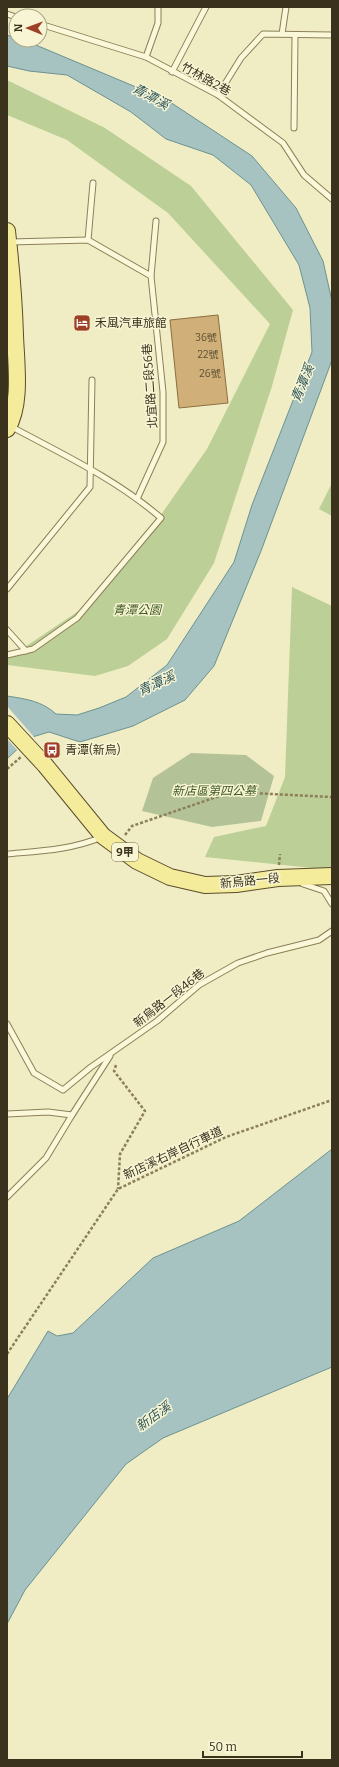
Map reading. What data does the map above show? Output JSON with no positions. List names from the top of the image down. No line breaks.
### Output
{"streets":{"main road":["9甲","新烏路一段"],"lane":["竹林路2巷","北宜路二段56巷","新烏路一段46巷"],"path":["新店溪右岸自行車道"]},"water":["青潭溪","新店溪"],"parks":["青潭公園","新店區第四公墓"],"places":{"hotel":["禾風汽車旅館"],"bus stop":["青潭(新烏)"]},"house_numbers":["36號","22號","26號"],"scale_bar":"50 m","north":"left"}
